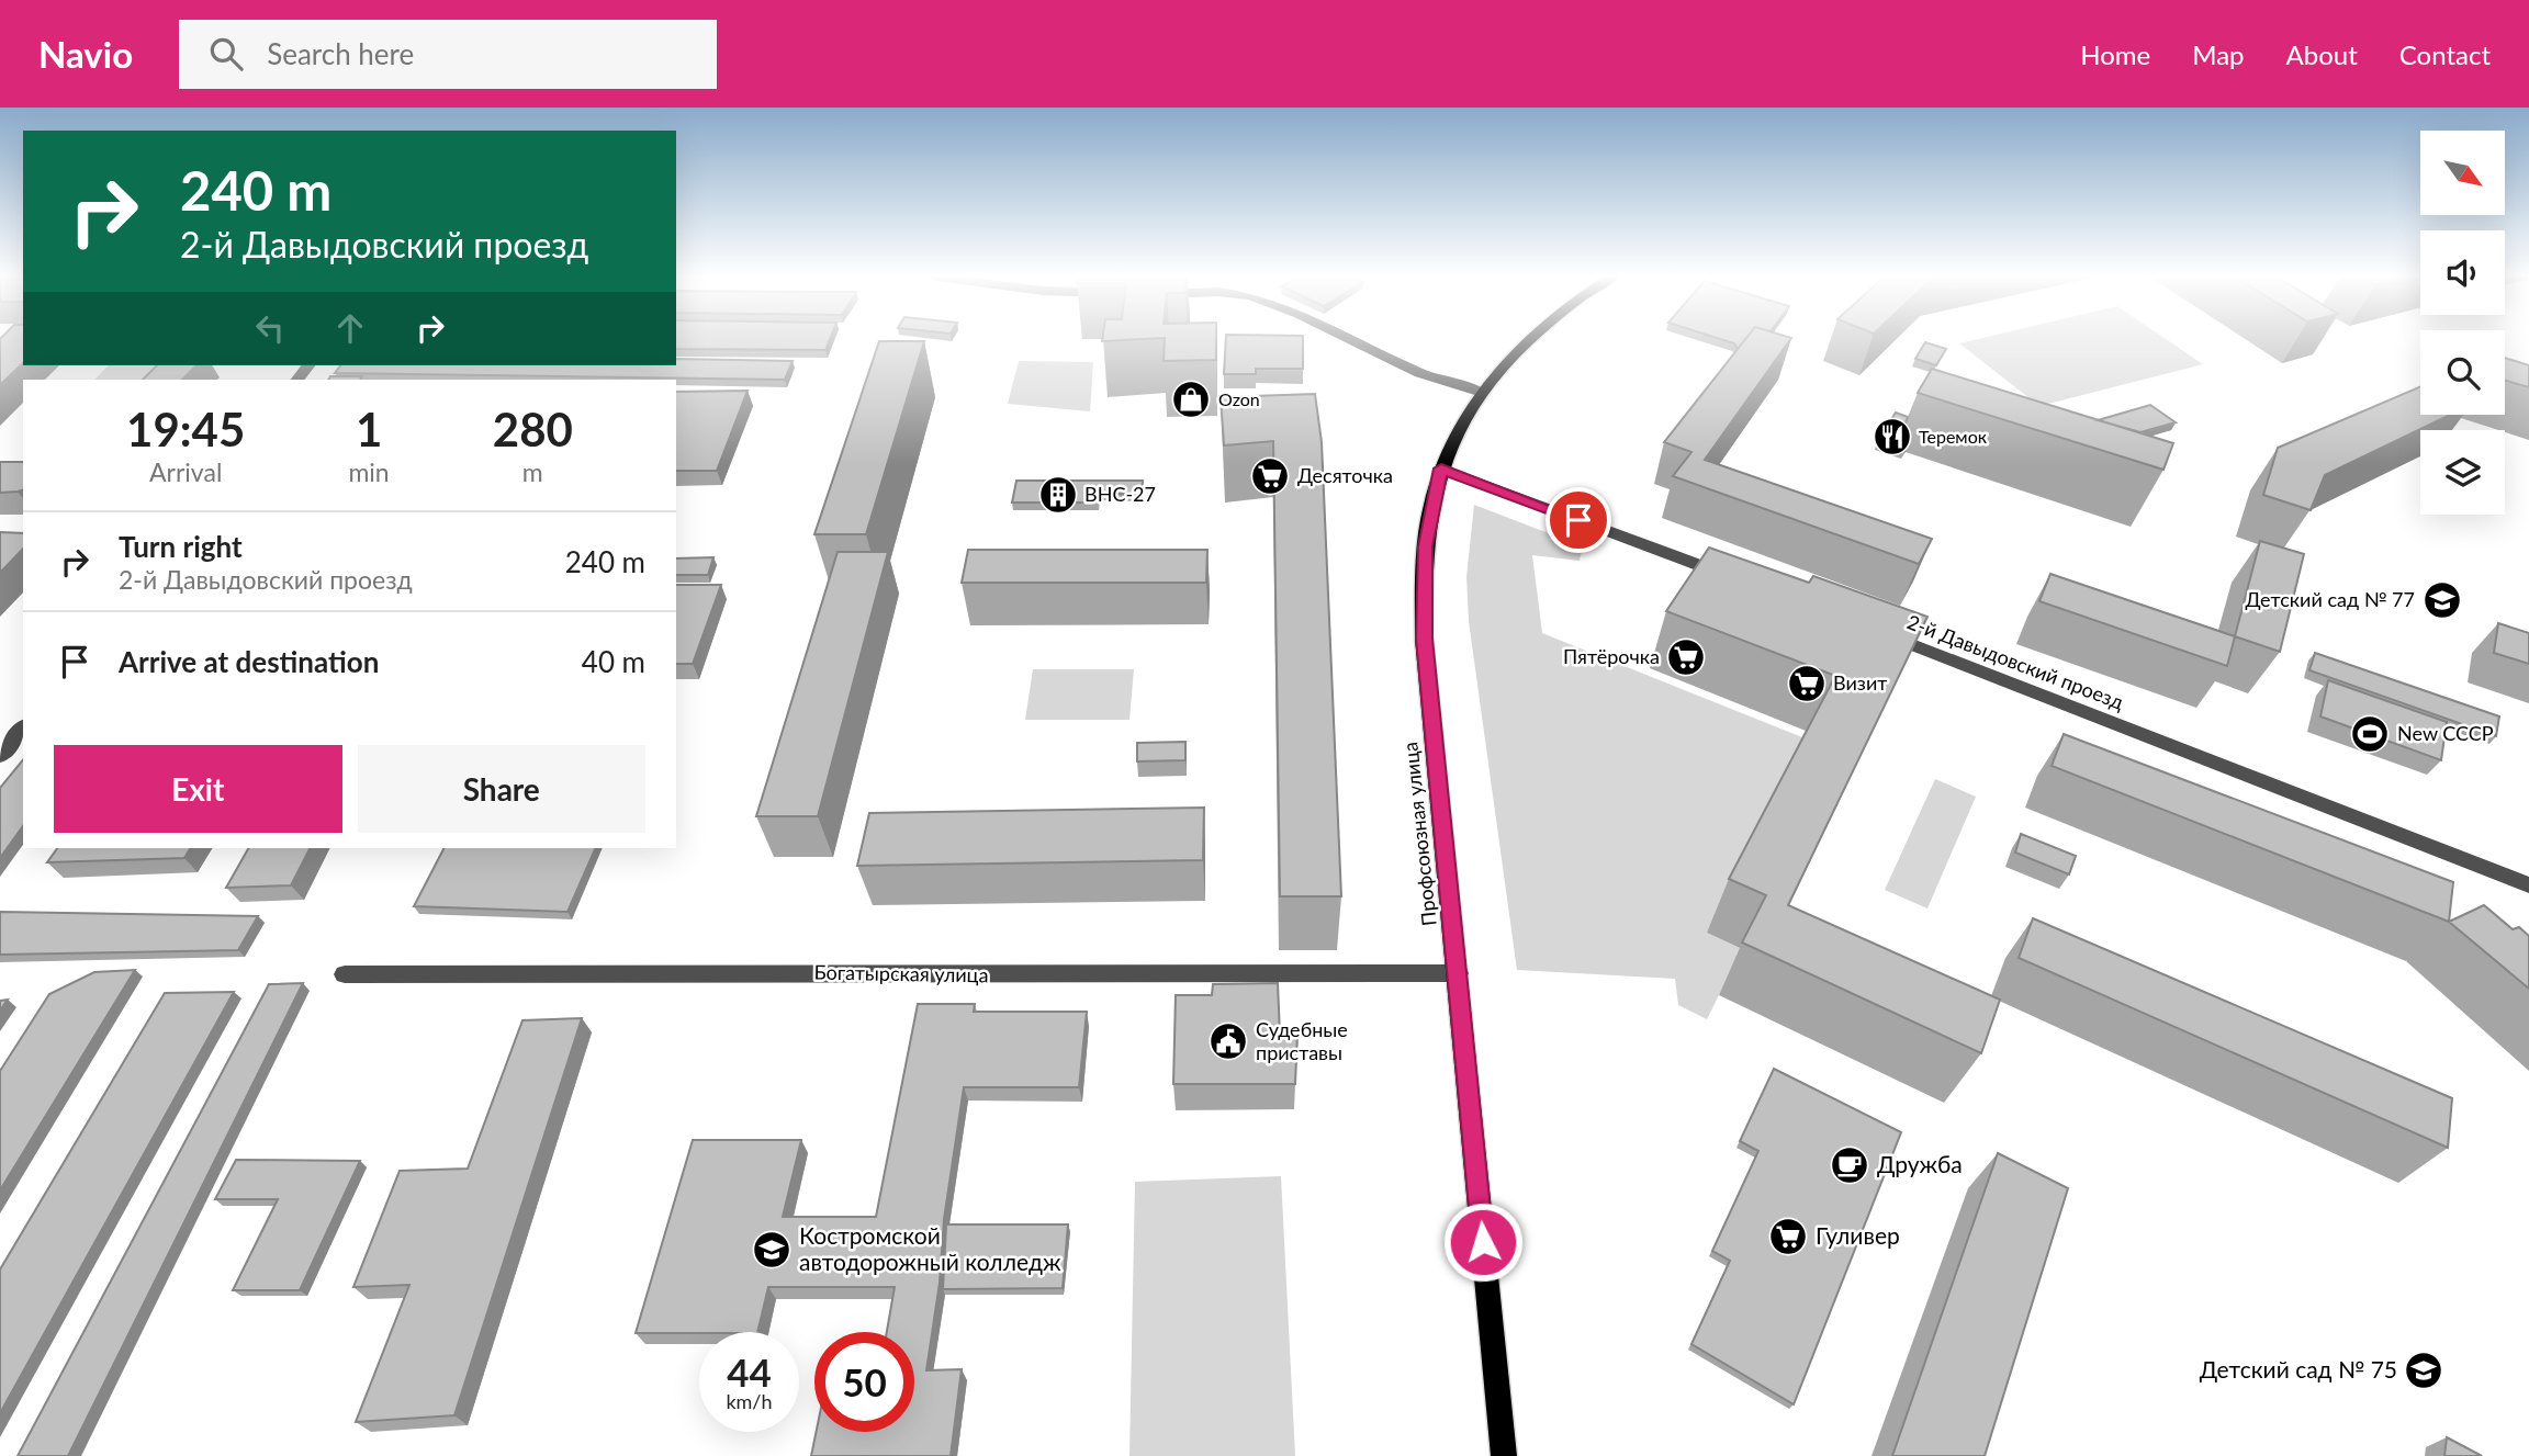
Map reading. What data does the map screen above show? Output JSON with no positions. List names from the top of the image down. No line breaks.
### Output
{"streets":{"main road":["Профсоюзная улица"],"street":["2-й Давыдовский проезд","Богатырская улица"]},"crossings":[["Профсоюзная улица","Богатырская улица"]],"places":{"shop":["Ozon"],"restaurant":["Теремок"],"supermarket":["Десяточка","Пятёрочка","Визит","Гуливер"],"building":["ВНС-27"],"school or university":["Детский сад № 77","Костромской автодорожный колледж","Детский сад № 75"],"sports":["New СССР"],"public building":["Судебные приставы"],"cafe":["Дружба"]},"north":"bottom right","page":{"header":"Navio","search":"Search here","nav":["Home","Map","About","Contact"],"turn":["240 m","2-й Давыдовский проезд"],"eta":["19:45","Arrival","1","min","280","m"],"list":[{"name":"Turn right","note":"2-й Давыдовский проезд","value":"240 m"},{"name":"Arrive at destination","value":"40 m"}],"buttons":["Exit","Share"],"speed":"44 km/h","limit":"50"}}
